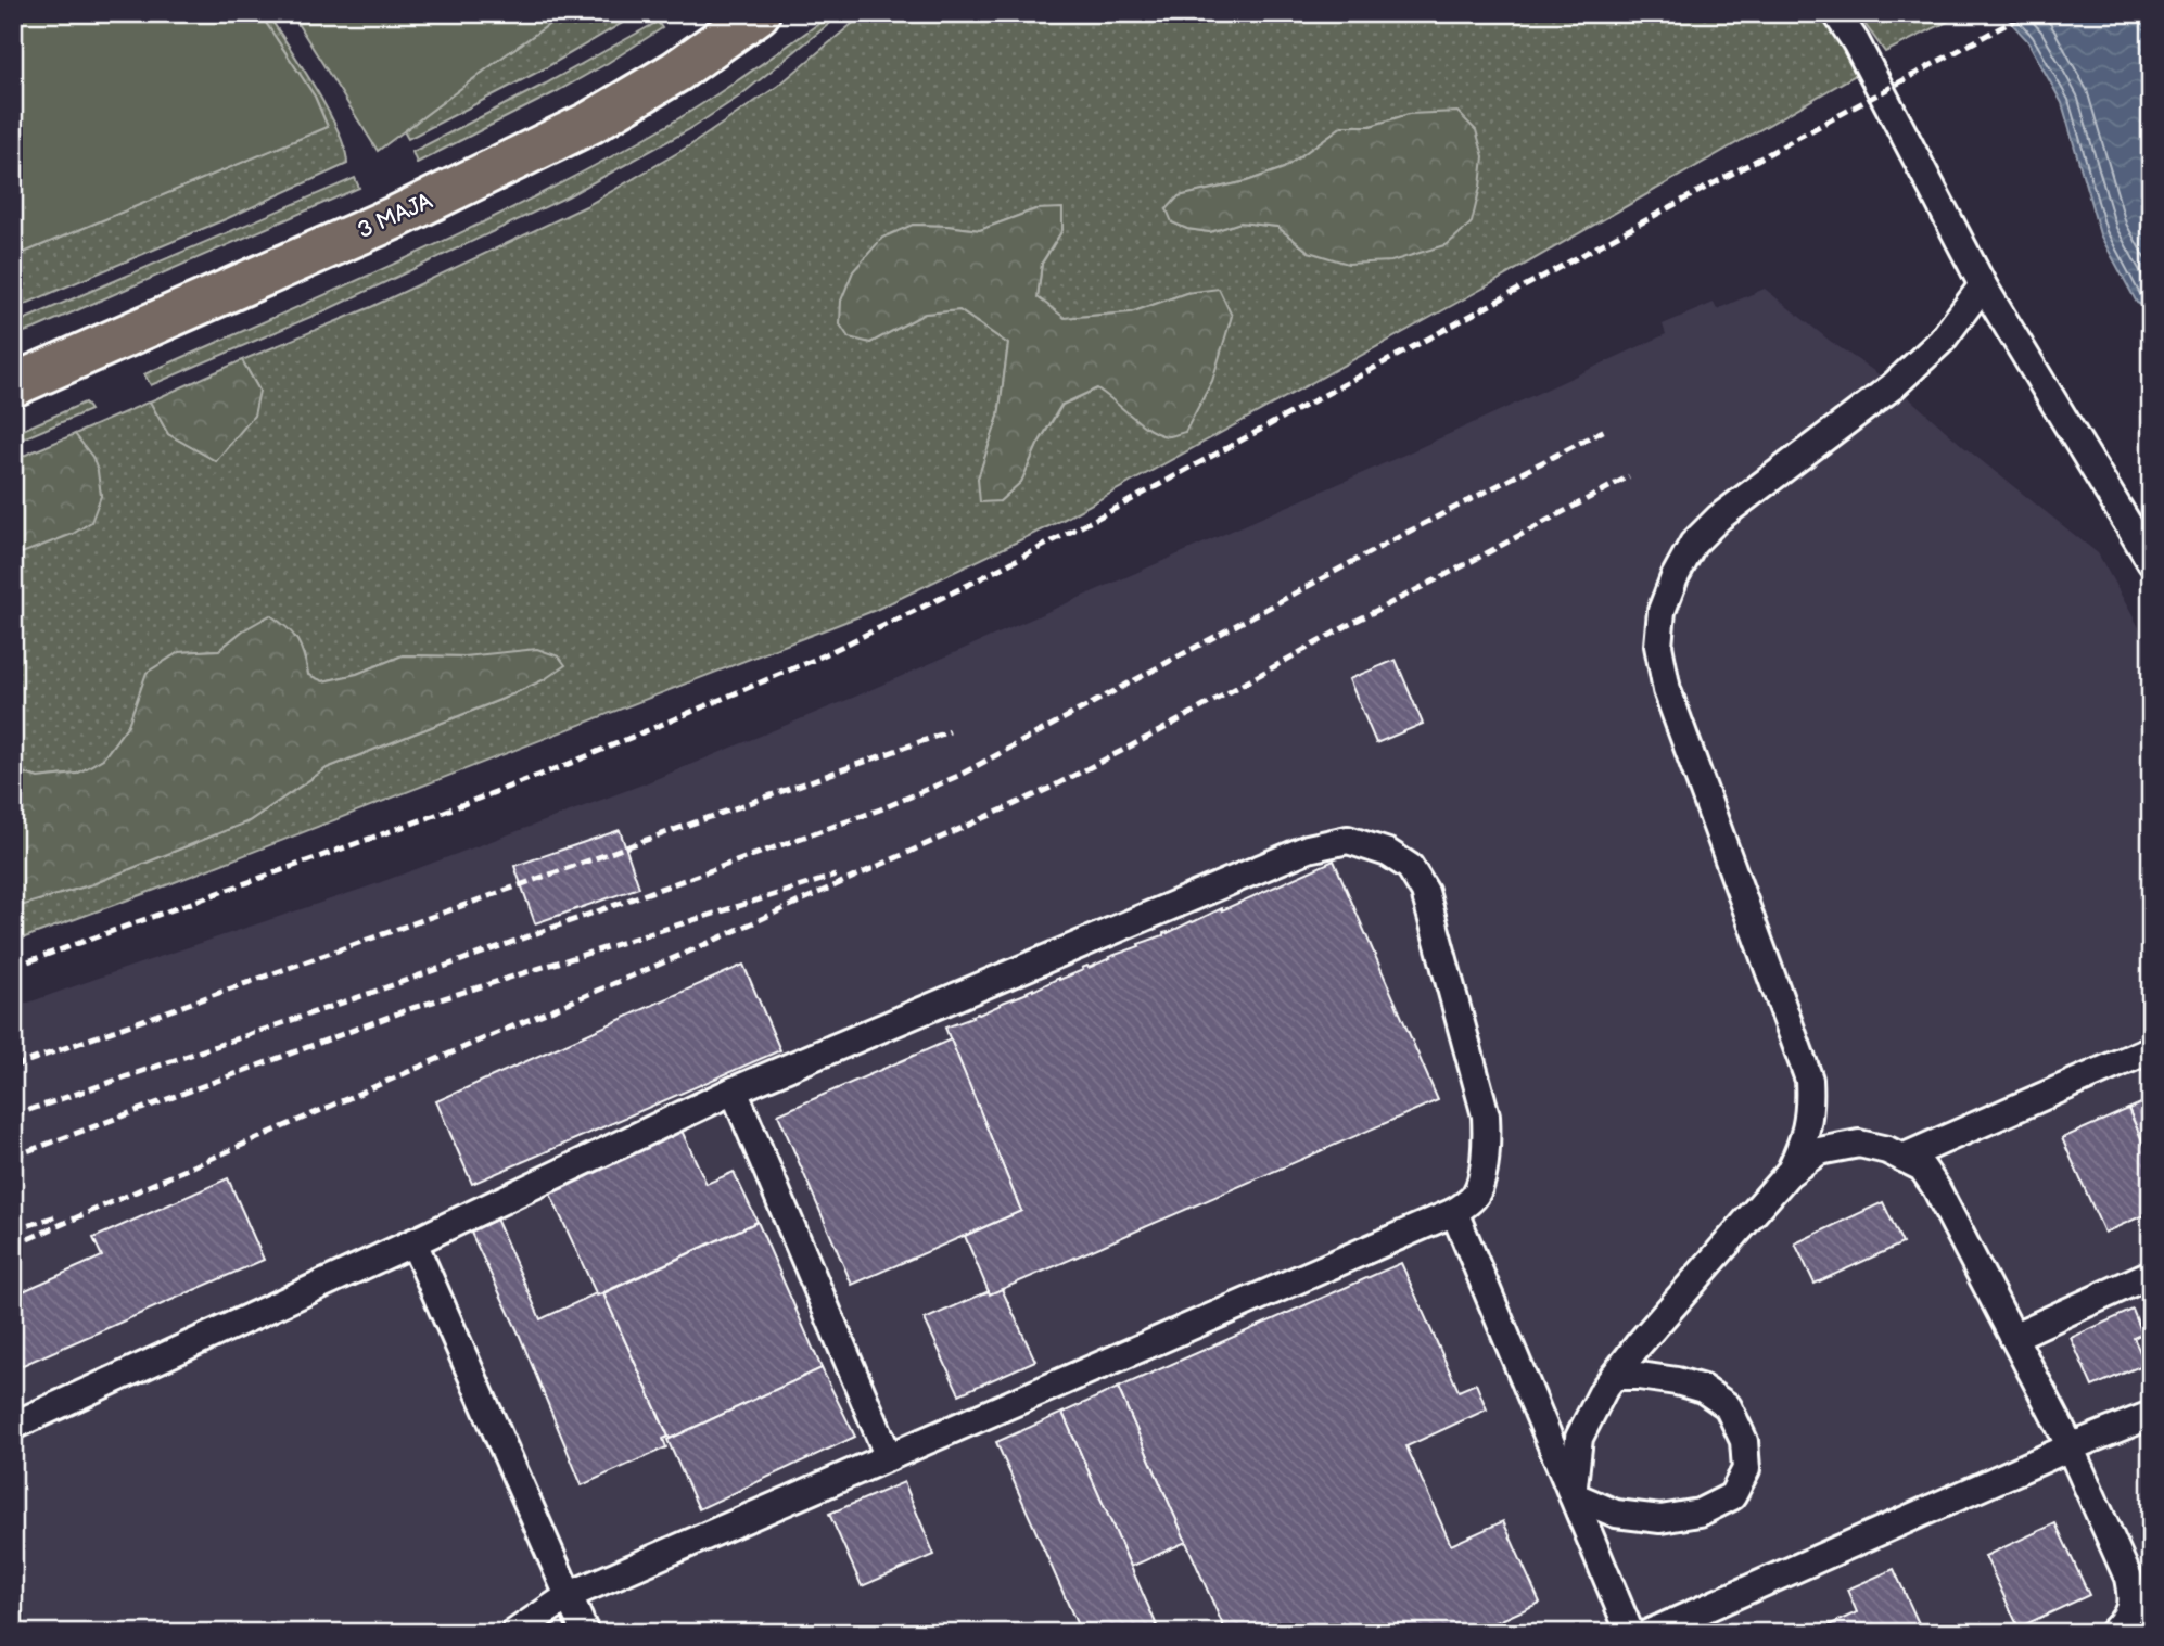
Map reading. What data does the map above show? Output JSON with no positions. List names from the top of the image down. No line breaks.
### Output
{"streets":{"main road":["3 MAJA"]}}
